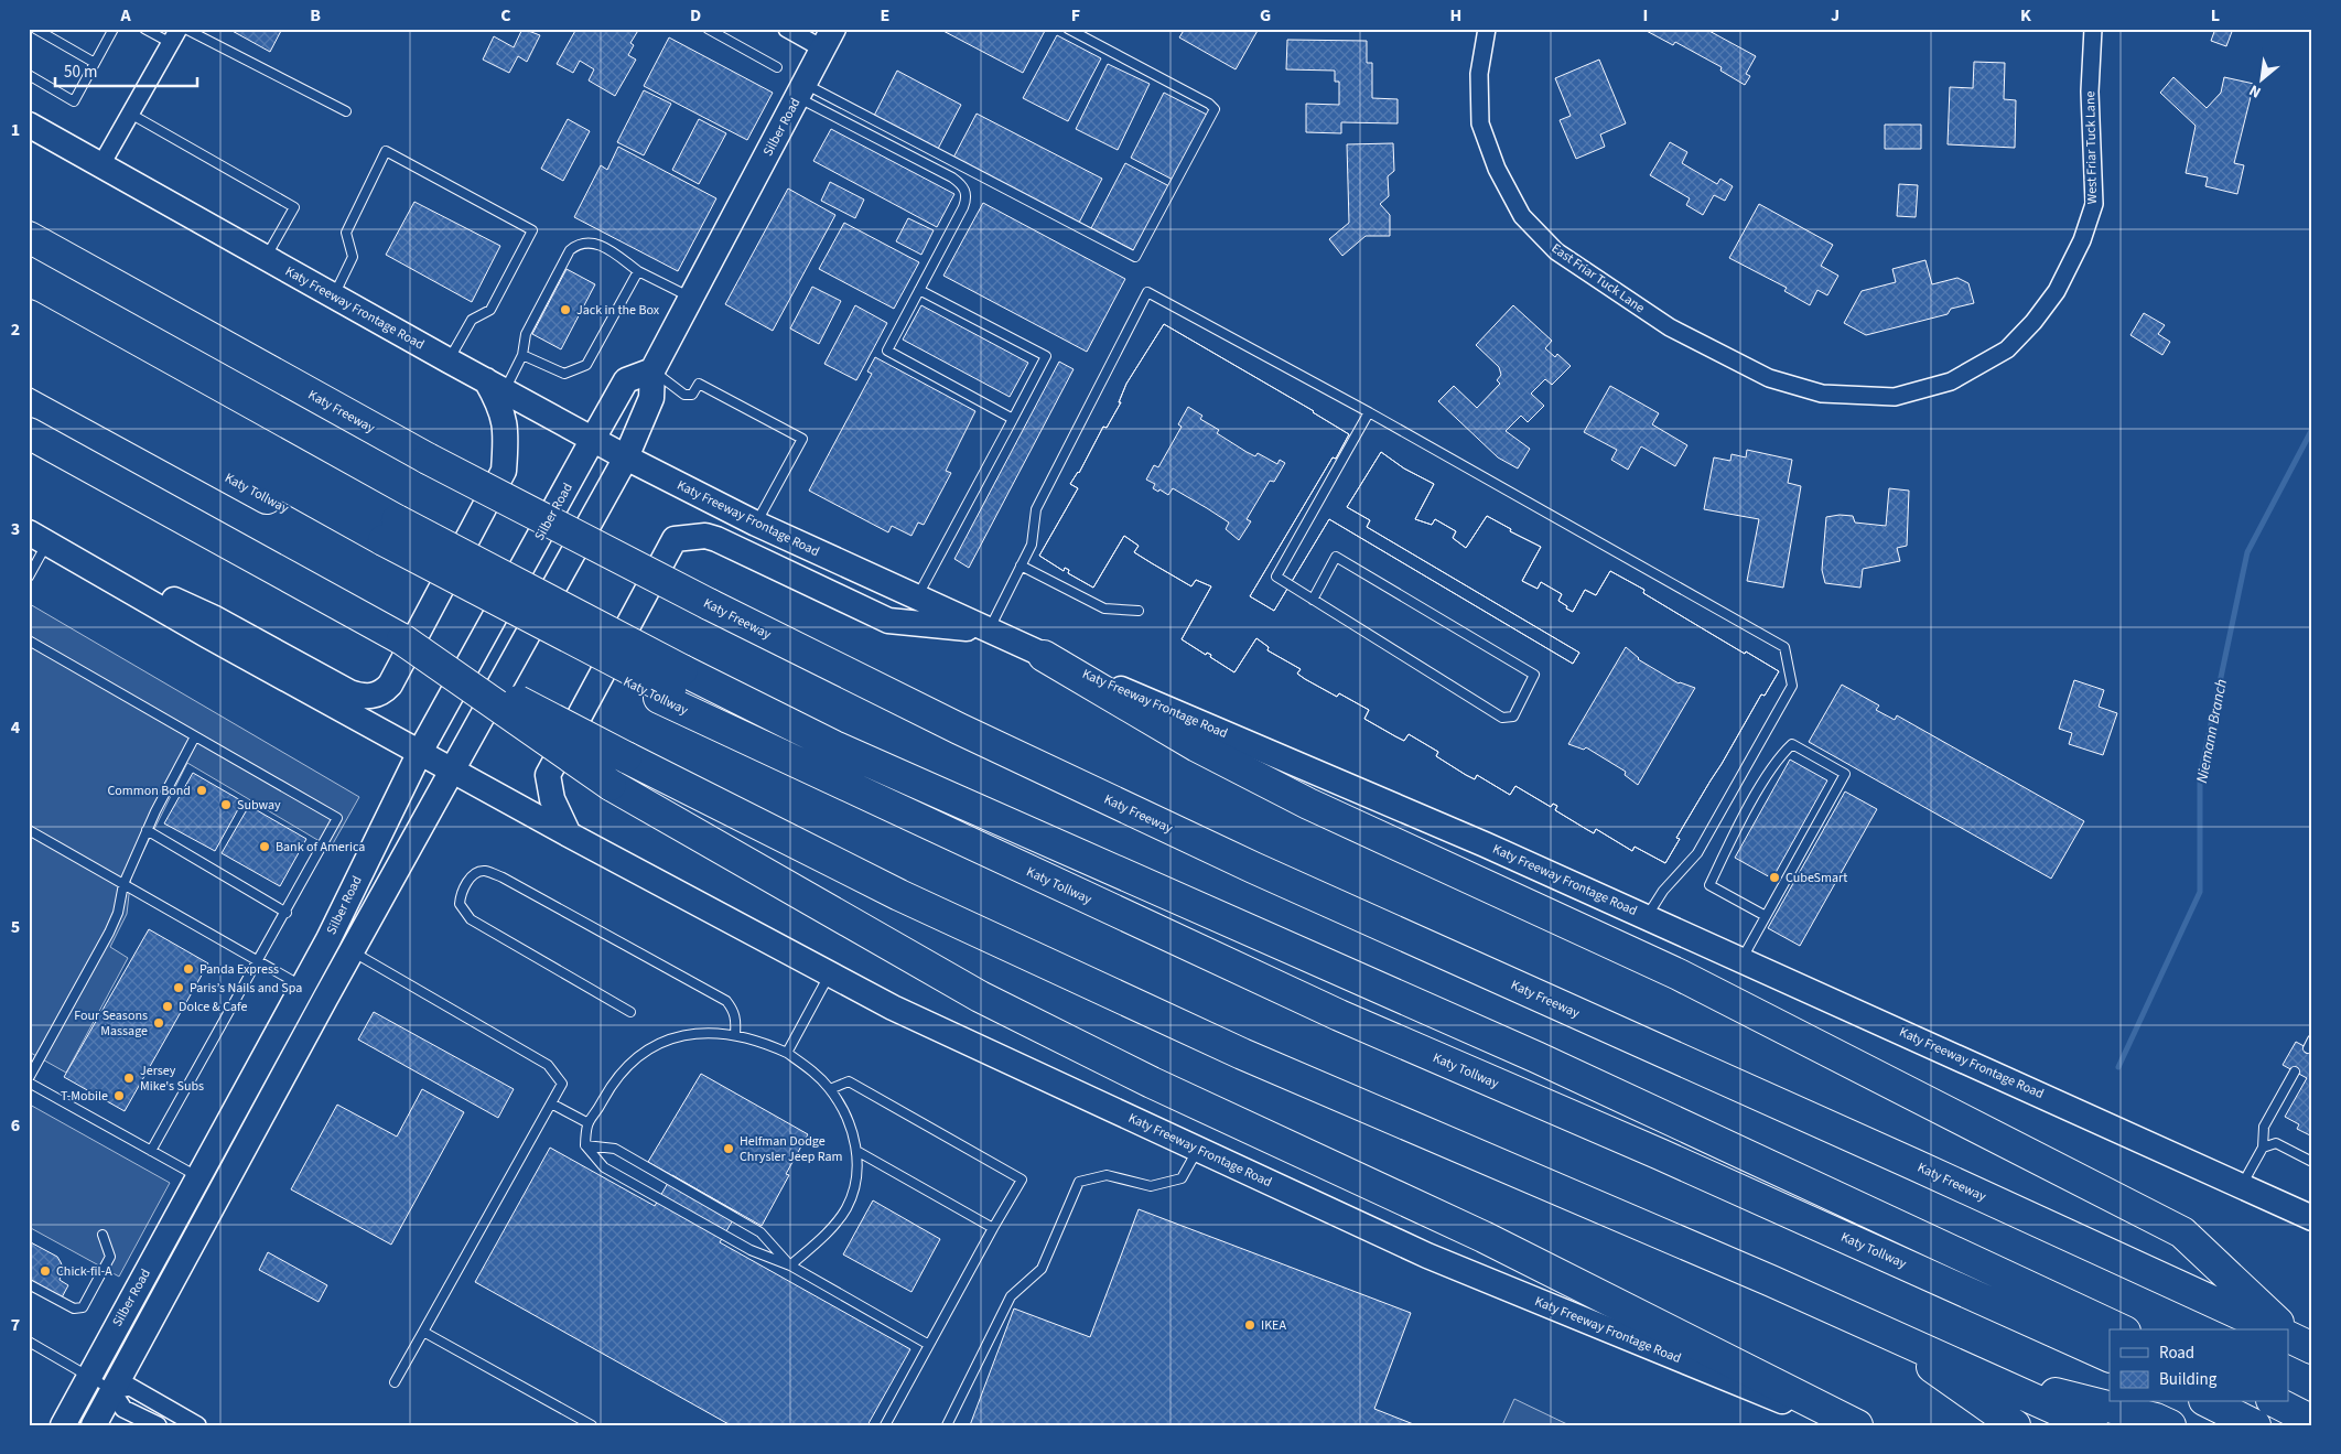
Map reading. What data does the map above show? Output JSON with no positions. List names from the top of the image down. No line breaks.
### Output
{"streets":{"highway":["Katy Freeway","Katy Tollway"],"main road":["Silber Road","Katy Freeway Frontage Road"],"street":["West Friar Tuck Lane","East Friar Tuck Lane"]},"crossings":[["Silber Road","Katy Freeway Frontage Road"],["West Friar Tuck Lane","East Friar Tuck Lane"]],"water":["Niemann Branch"],"places":["Jack in the Box","Common Bond","Subway","Bank of America","CubeSmart","Panda Express","Paris’s Nails and Spa","Dolce & Cafe","Four Seasons Massage","Jersey Mike's Subs","T-Mobile","Helfman Dodge Chrysler Jeep Ram","Chick-fil-A","IKEA"],"legend":["Road","Building"],"scale_bar":"50 m","north":"bottom left","grid":{"columns":["A","B","C","D","E","F","G","H","I","J","K","L"],"rows":["1","2","3","4","5","6","7"]}}
